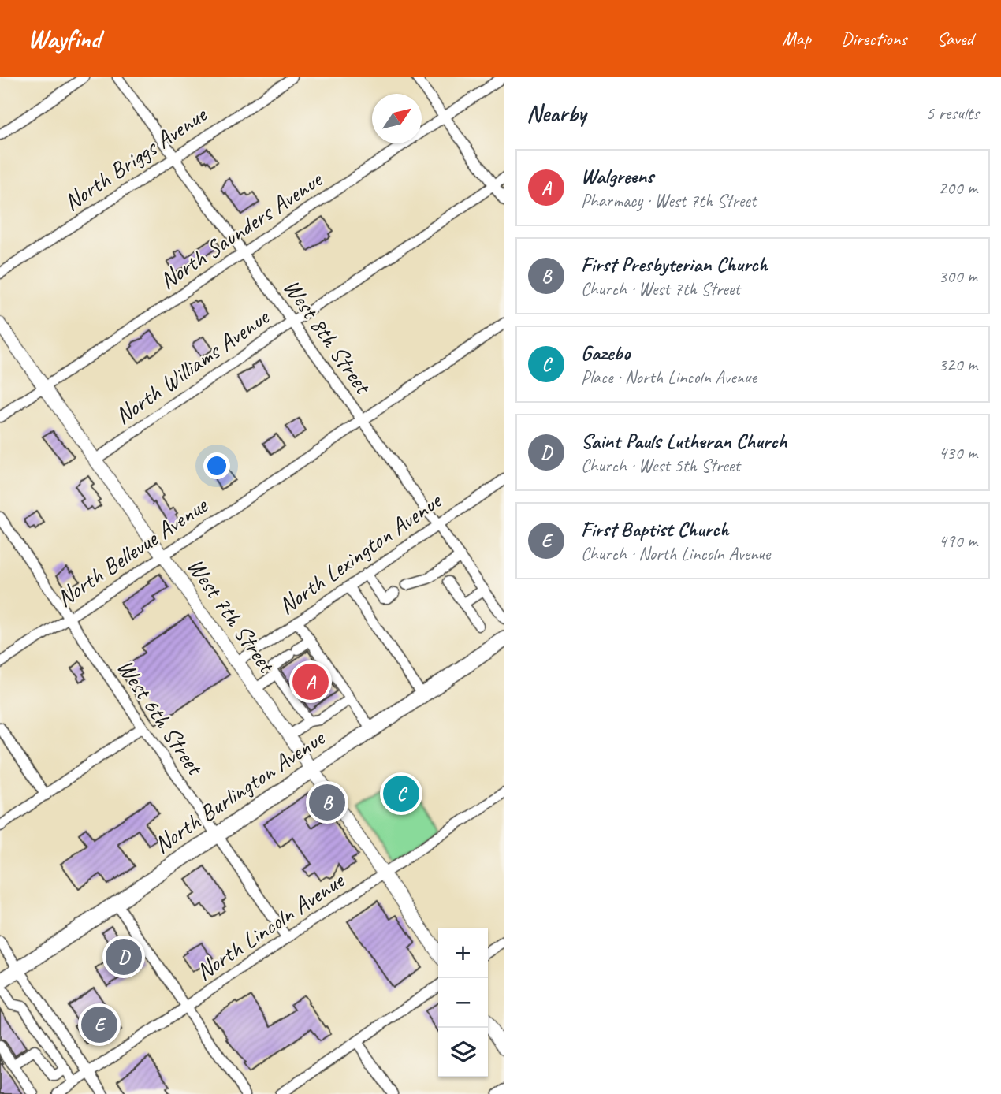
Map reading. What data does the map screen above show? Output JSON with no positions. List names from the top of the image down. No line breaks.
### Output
{"streets":{"highway":["North Burlington Avenue"],"main road":["West 7th Street"],"street":["North Briggs Avenue","North Saunders Avenue","West 8th Street","North Williams Avenue","North Bellevue Avenue","North Lexington Avenue","West 6th Street","North Lincoln Avenue"]},"crossings":[["North Briggs Avenue","West 8th Street"],["North Saunders Avenue","West 8th Street"],["North Saunders Avenue","West 7th Street"],["West 8th Street","North Williams Avenue"],["West 8th Street","North Bellevue Avenue"],["West 8th Street","North Lexington Avenue"],["North Williams Avenue","West 7th Street"],["North Bellevue Avenue","West 7th Street"],["North Bellevue Avenue","West 6th Street"],["North Lexington Avenue","West 7th Street"],["West 7th Street","North Burlington Avenue"],["West 7th Street","North Lincoln Avenue"],["West 6th Street","North Burlington Avenue"],["West 6th Street","North Lincoln Avenue"]],"north":"top right","page":{"header":"Wayfind","nav":["Map","Directions","Saved"],"heading":["Nearby","5 results"],"list":[{"mark":"A","name":"Walgreens","note":"Pharmacy · West 7th Street","value":"200 m"},{"mark":"B","name":"First Presbyterian Church","note":"Church · West 7th Street","value":"300 m"},{"mark":"C","name":"Gazebo","note":"Place · North Lincoln Avenue","value":"320 m"},{"mark":"D","name":"Saint Pauls Lutheran Church","note":"Church · West 5th Street","value":"430 m"},{"mark":"E","name":"First Baptist Church","note":"Church · North Lincoln Avenue","value":"490 m"}],"pins":["A","C","B","D","E"],"map_buttons":["+","−"]}}
